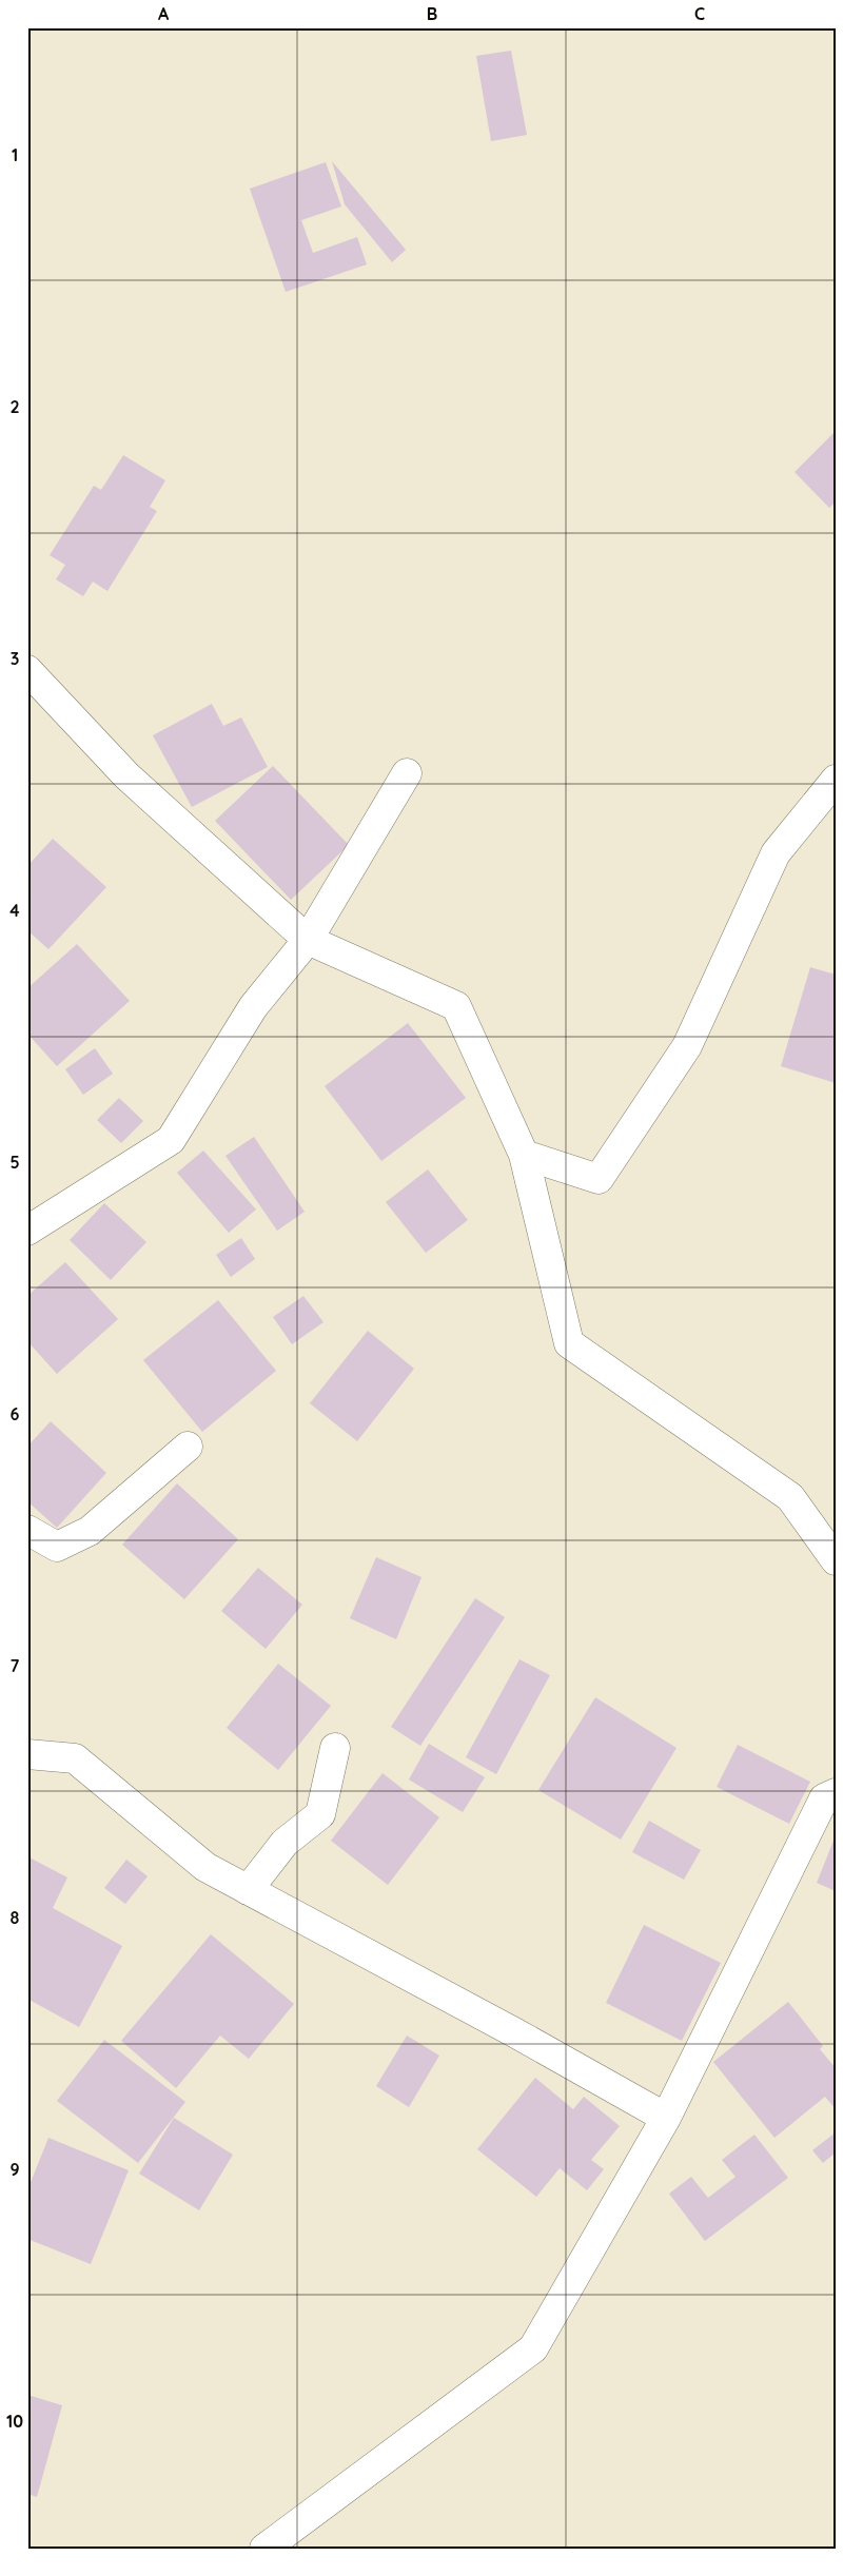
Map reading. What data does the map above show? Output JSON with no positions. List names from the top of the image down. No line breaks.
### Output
{"grid":{"columns":["A","B","C"],"rows":["1","2","3","4","5","6","7","8","9","10"]}}
